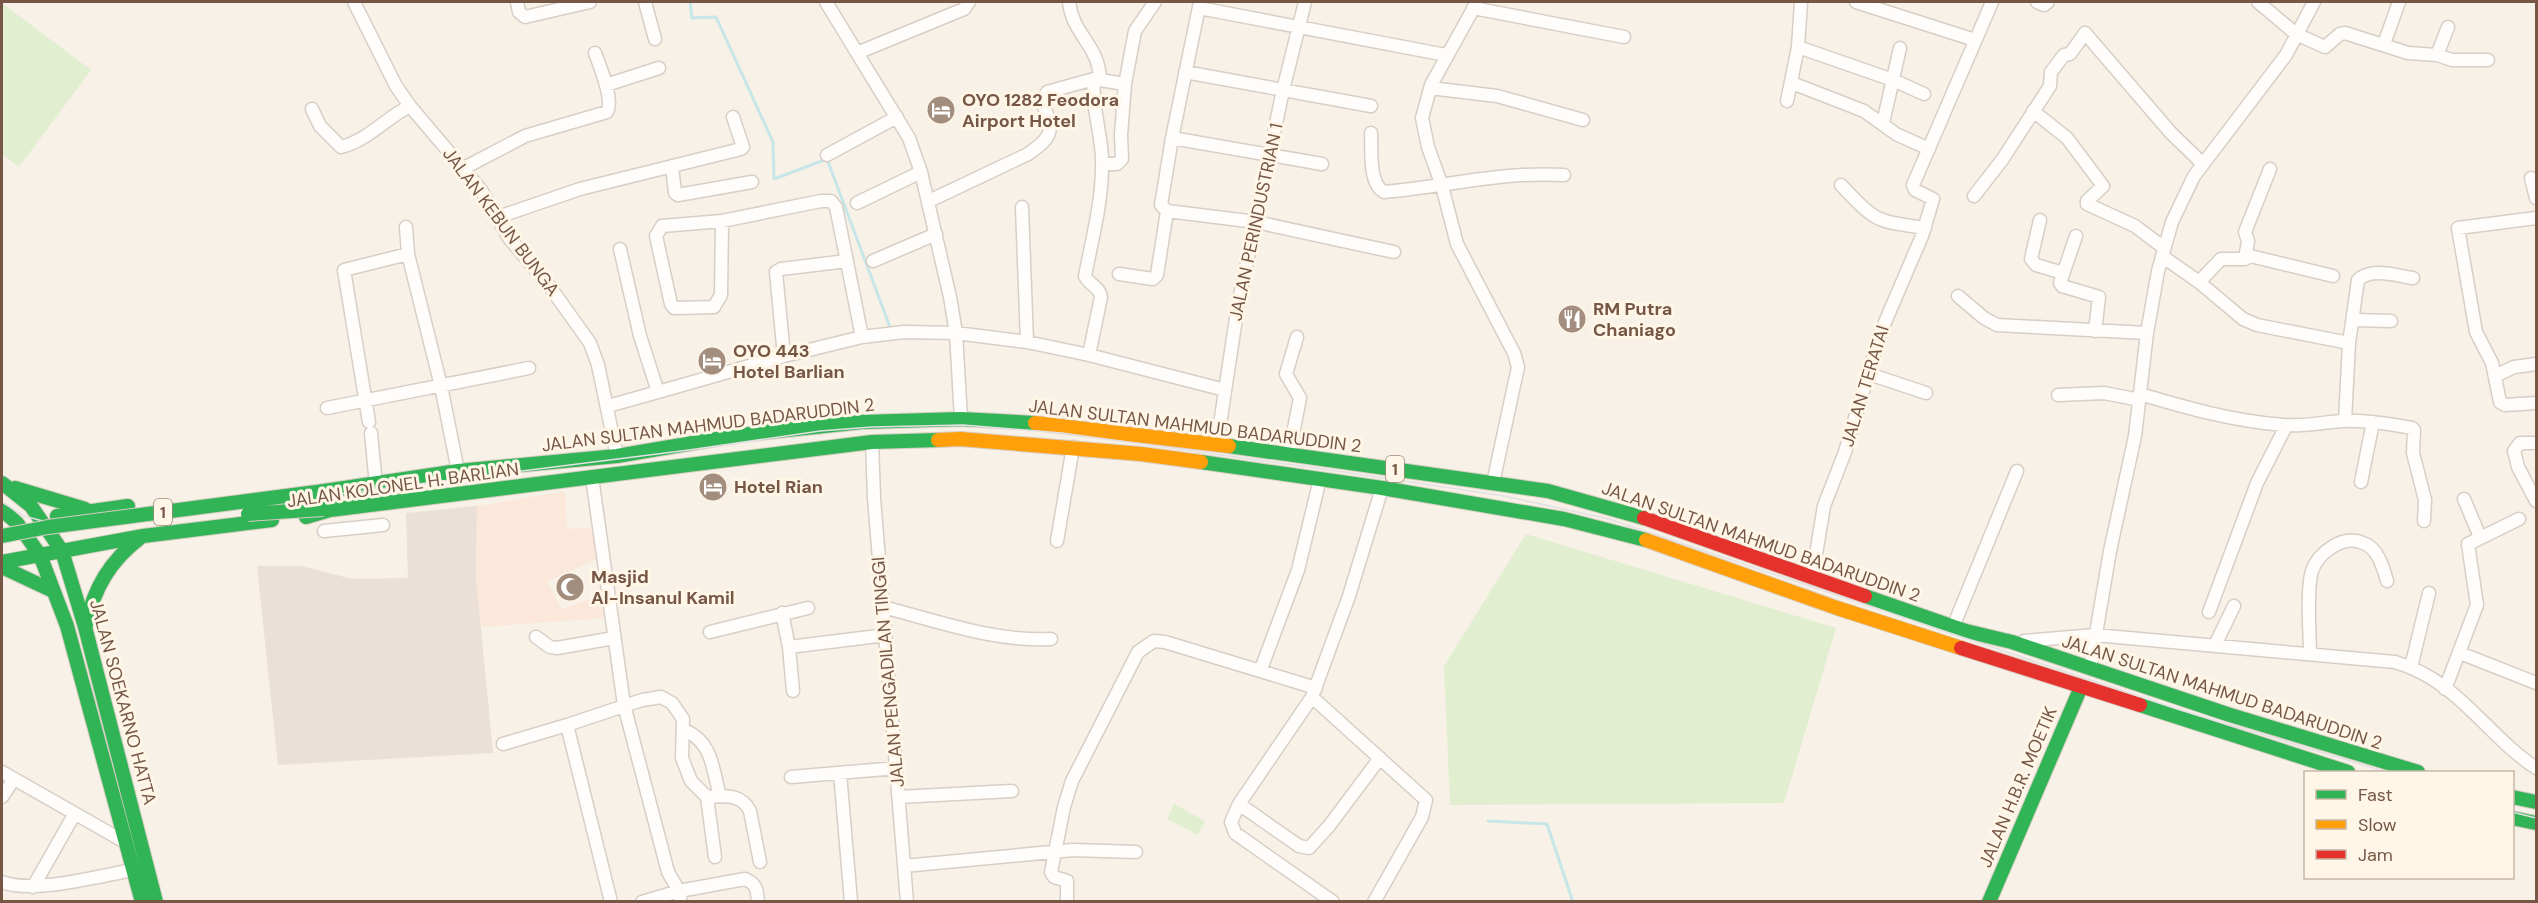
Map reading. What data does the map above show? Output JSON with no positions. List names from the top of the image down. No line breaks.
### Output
{"streets":{"main road":["JALAN SULTAN MAHMUD BADARUDDIN 2","1","JALAN KOLONEL H. BARLIAN","JALAN SOEKARNO HATTA","JALAN H.B.R. MOETIK"],"street":["JALAN KEBUN BUNGA","JALAN PERINDUSTRIAN 1","JALAN TERATAI","JALAN PENGADILAN TINGGI"]},"crossings":[["JALAN KEBUN BUNGA","JALAN SULTAN MAHMUD BADARUDDIN 2"],["JALAN PERINDUSTRIAN 1","JALAN SULTAN MAHMUD BADARUDDIN 2"],["JALAN TERATAI","JALAN SULTAN MAHMUD BADARUDDIN 2"],["JALAN SULTAN MAHMUD BADARUDDIN 2","JALAN KOLONEL H. BARLIAN"],["1","JALAN KOLONEL H. BARLIAN"],["JALAN KOLONEL H. BARLIAN","JALAN PENGADILAN TINGGI"],["JALAN KOLONEL H. BARLIAN","JALAN SOEKARNO HATTA"],["JALAN KOLONEL H. BARLIAN","JALAN H.B.R. MOETIK"]],"places":{"hotel":["OYO 1282 Feodora Airport Hotel","OYO 443 Hotel Barlian","Hotel Rian"],"restaurant":["RM Putra Chaniago"],"mosque":["Masjid Al-Insanul Kamil"]},"legend":["Fast","Slow","Jam"]}
